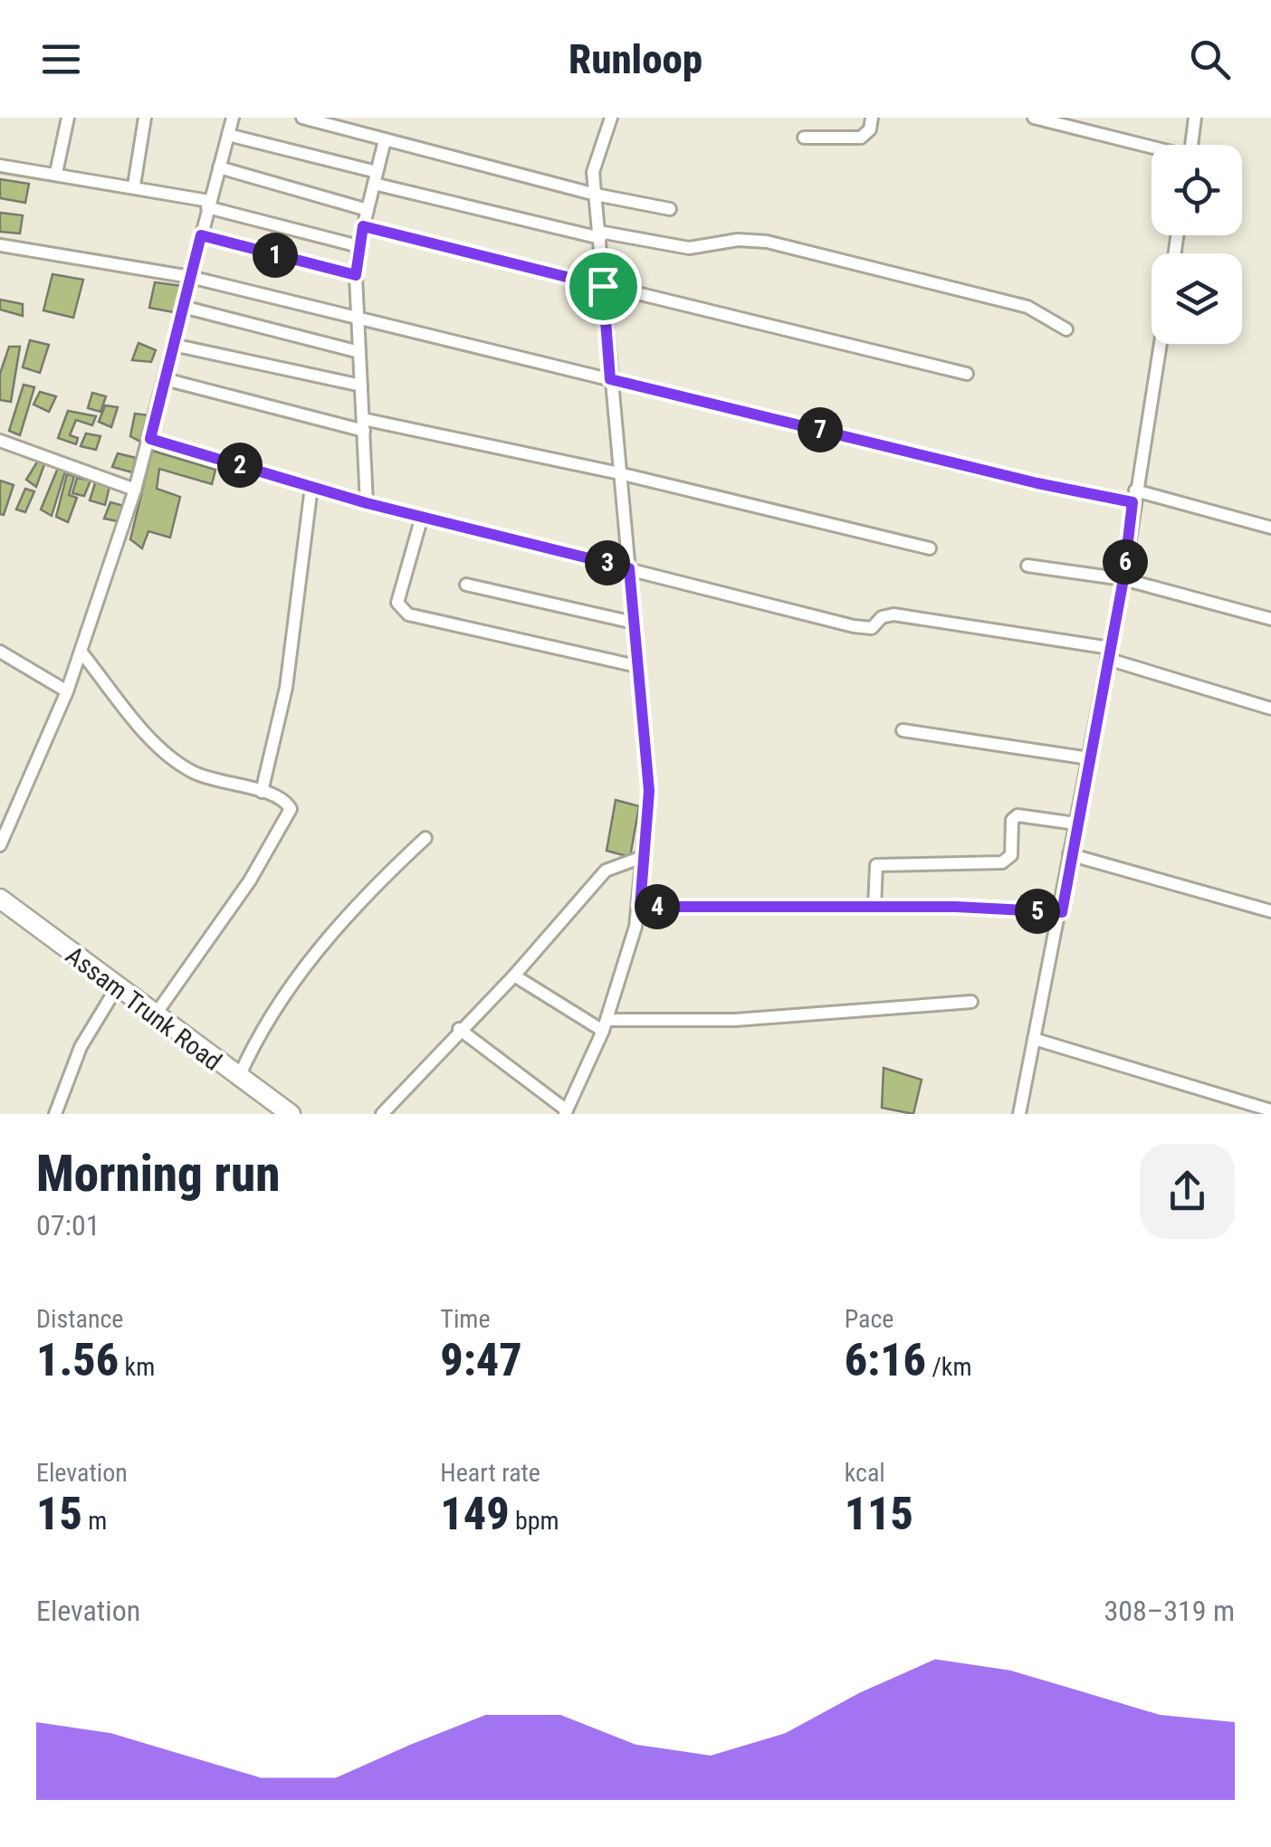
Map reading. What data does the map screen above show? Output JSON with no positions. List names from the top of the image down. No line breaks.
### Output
{"streets":{"main road":["Assam Trunk Road"]},"page":{"header":"Runloop","pins":["1","7","2","6","3","4","5"],"heading":["Morning run","07:01"],"stats":[["Distance","1.56 km"],["Time","9:47"],["Pace","6:16 /km"],["Elevation","15 m"],["Heart rate","149 bpm"],["kcal","115"]],"chart":["Elevation","308–319 m"]}}
